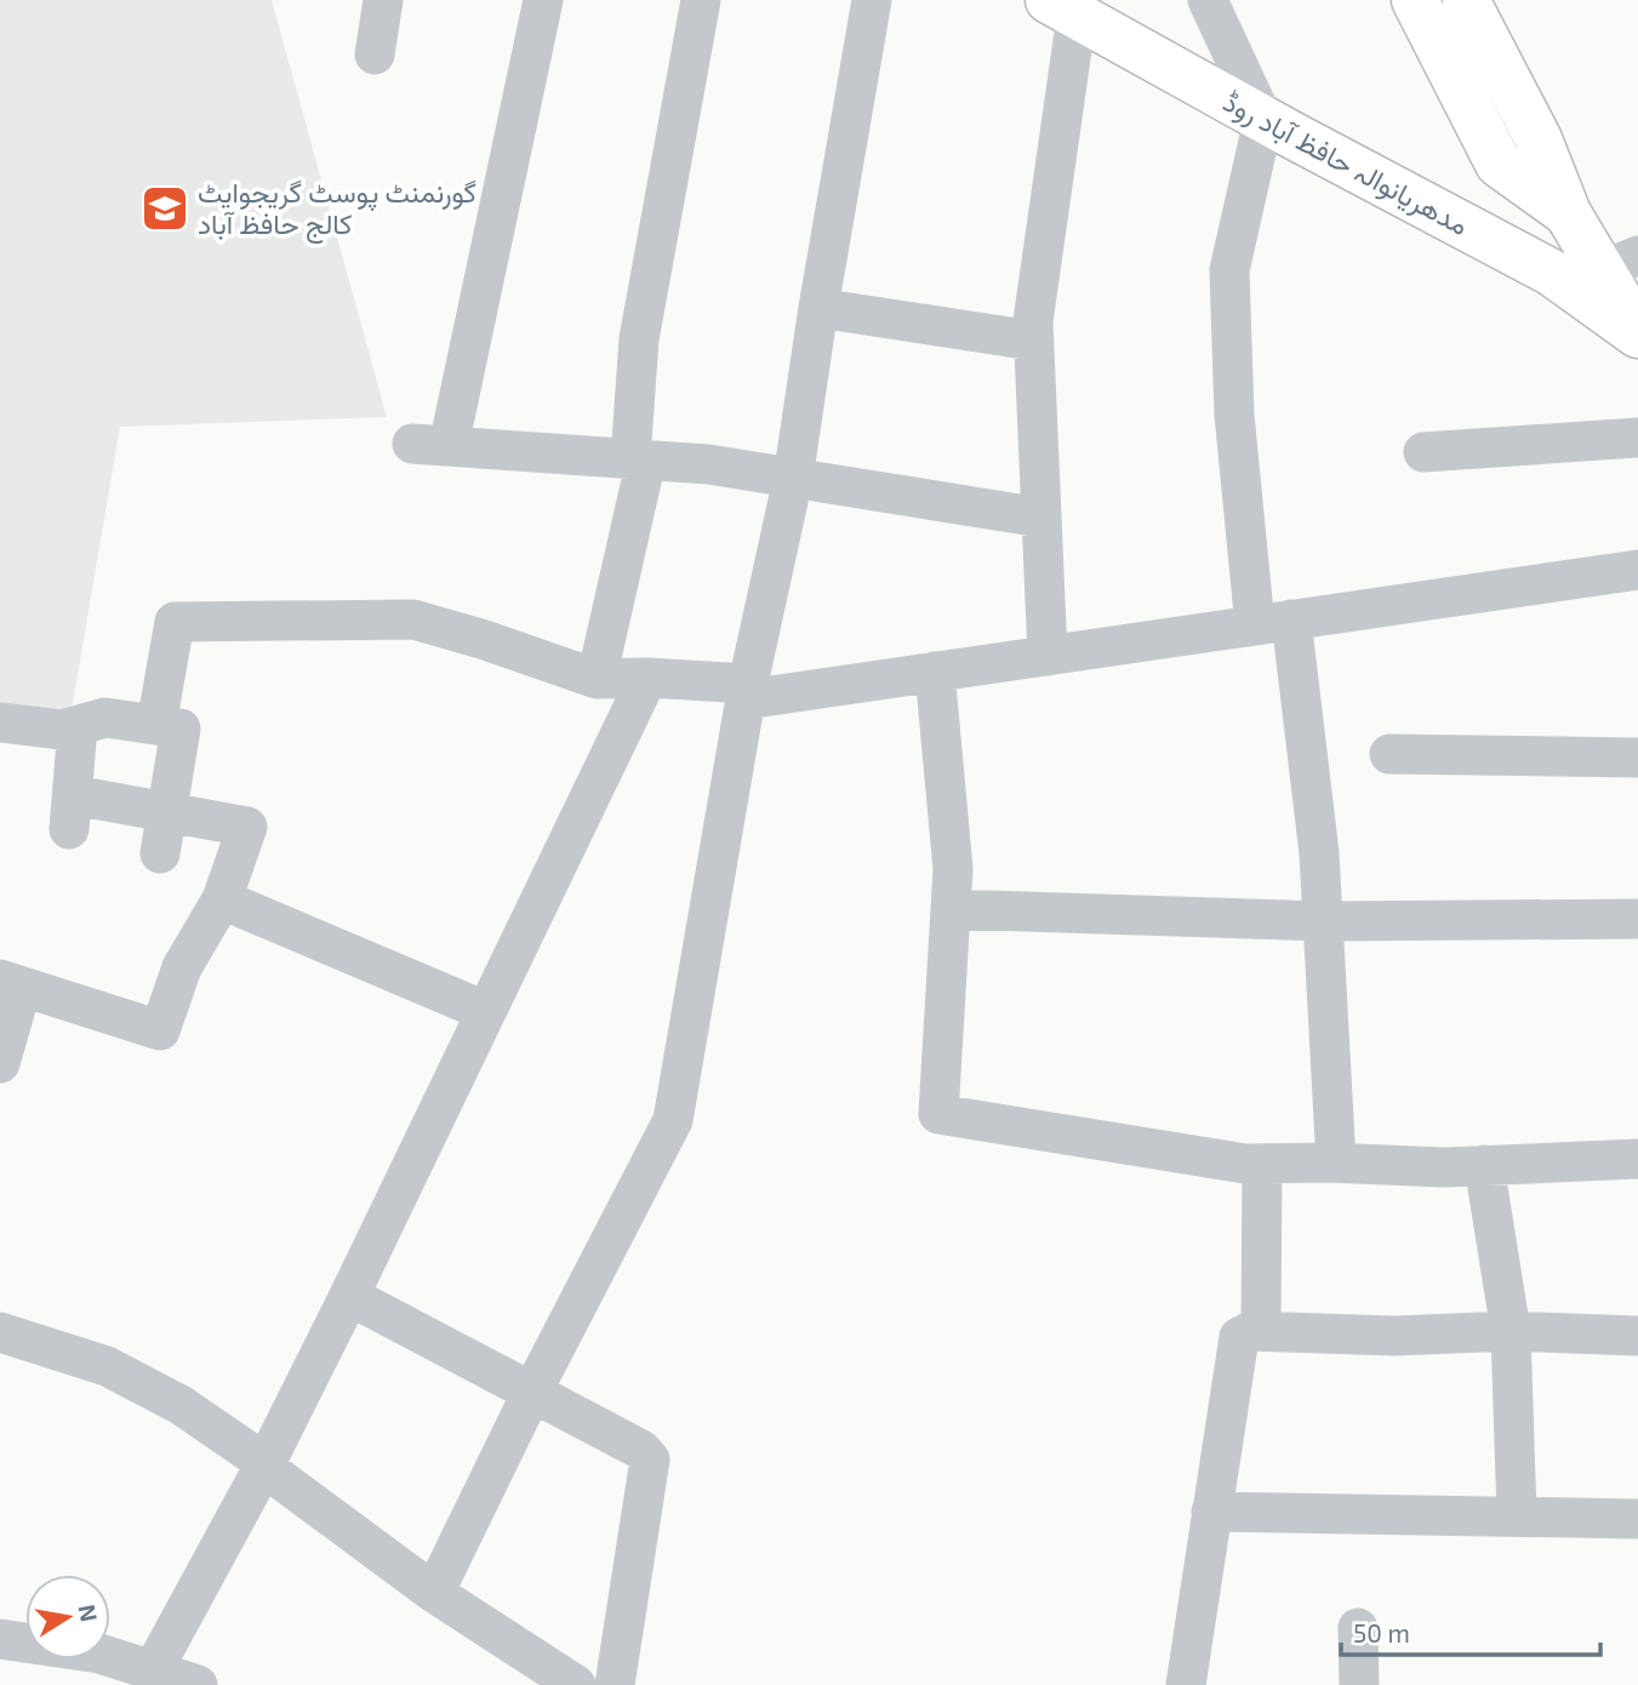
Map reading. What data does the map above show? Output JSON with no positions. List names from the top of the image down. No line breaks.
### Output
{"streets":{"main road":["مدھریانوالہ حافظ آباد روڈ"]},"places":{"school or university":["گورنمنٹ پوسٹ گریجوایٹ کالج حافظ آباد"]},"scale_bar":"50 m","north":"right"}
